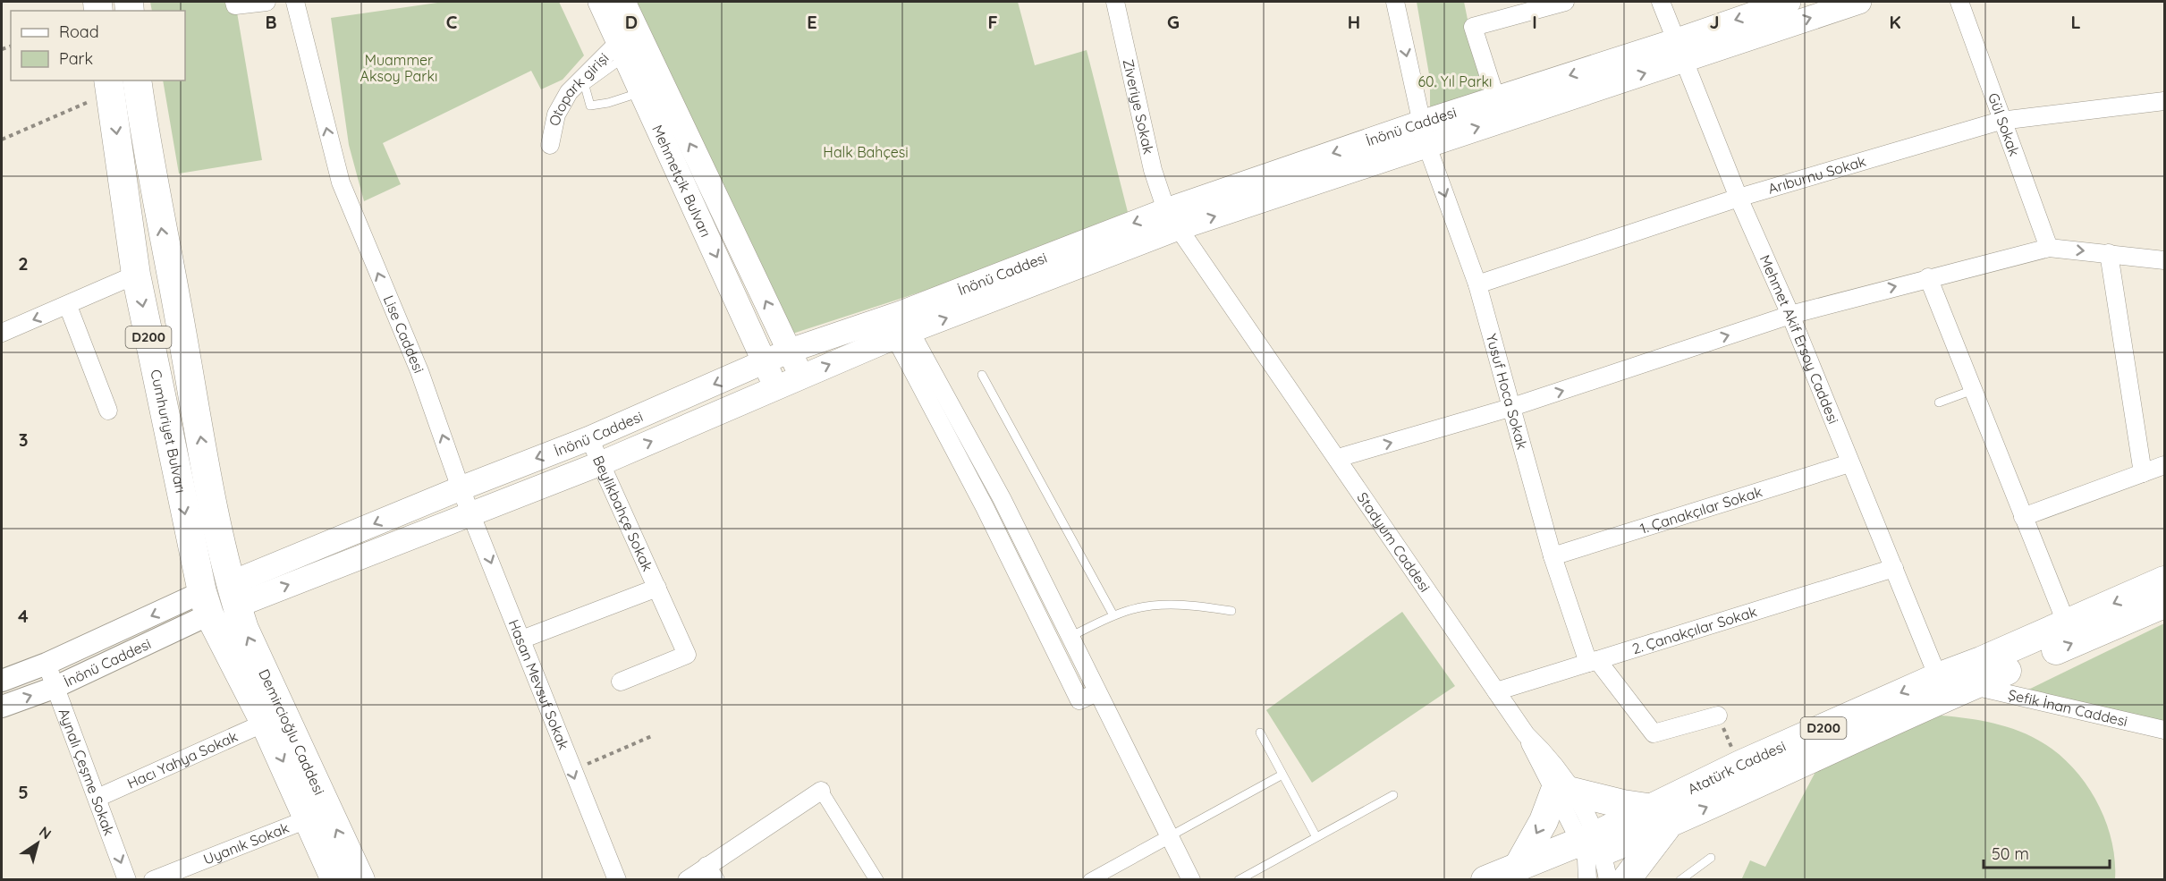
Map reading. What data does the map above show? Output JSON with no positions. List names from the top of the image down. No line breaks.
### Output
{"streets":{"highway":["D200","Cumhuriyet Bulvarı","Demircioğlu Caddesi","Atatürk Caddesi"],"main road":["İnönü Caddesi","Mehmetçik Bulvarı"],"street":["Otopark girişi","Ziveriye Sokak","Gül Sokak","Arıburnu Sokak","Lise Caddesi","Mehmet Akif Ersoy Caddesi","Yusuf Hoca Sokak","1. Çanakçılar Sokak","Beylikbahçe Sokak","Stadyum Caddesi","2. Çanakçılar Sokak","Hasan Mevsuf Sokak","Şefik İnan Caddesi","Hacı Yahya Sokak","Aynalı Çeşme Sokak","Uyanık Sokak"]},"crossings":[["Otopark girişi","Mehmetçik Bulvarı"],["Ziveriye Sokak","İnönü Caddesi"],["Ziveriye Sokak","Stadyum Caddesi"],["Gül Sokak","Arıburnu Sokak"],["İnönü Caddesi","Mehmetçik Bulvarı"],["İnönü Caddesi","Lise Caddesi"],["İnönü Caddesi","Mehmet Akif Ersoy Caddesi"],["İnönü Caddesi","Yusuf Hoca Sokak"],["İnönü Caddesi","Cumhuriyet Bulvarı"],["İnönü Caddesi","Beylikbahçe Sokak"],["İnönü Caddesi","Stadyum Caddesi"],["İnönü Caddesi","Hasan Mevsuf Sokak"],["İnönü Caddesi","Demircioğlu Caddesi"],["İnönü Caddesi","Aynalı Çeşme Sokak"],["Arıburnu Sokak","Mehmet Akif Ersoy Caddesi"],["Arıburnu Sokak","Yusuf Hoca Sokak"],["Lise Caddesi","Hasan Mevsuf Sokak"],["Mehmet Akif Ersoy Caddesi","1. Çanakçılar Sokak"],["Mehmet Akif Ersoy Caddesi","2. Çanakçılar Sokak"],["Mehmet Akif Ersoy Caddesi","Atatürk Caddesi"],["Yusuf Hoca Sokak","1. Çanakçılar Sokak"],["Yusuf Hoca Sokak","2. Çanakçılar Sokak"],["Cumhuriyet Bulvarı","Demircioğlu Caddesi"],["Beylikbahçe Sokak","Hasan Mevsuf Sokak"],["Stadyum Caddesi","2. Çanakçılar Sokak"],["Stadyum Caddesi","Atatürk Caddesi"],["Şefik İnan Caddesi","Atatürk Caddesi"],["Demircioğlu Caddesi","Hacı Yahya Sokak"],["Demircioğlu Caddesi","Uyanık Sokak"],["Hacı Yahya Sokak","Aynalı Çeşme Sokak"]],"one_way":["Lise Caddesi","Hasan Mevsuf Sokak","Aynalı Çeşme Sokak"],"parks":["Muammer Aksoy Parkı","60. Yıl Parkı","Halk Bahçesi"],"legend":["Road","Park"],"scale_bar":"50 m","north":"top right","grid":{"columns":["B","C","D","E","F","G","H","I","J","K","L"],"rows":["2","3","4","5"]}}
